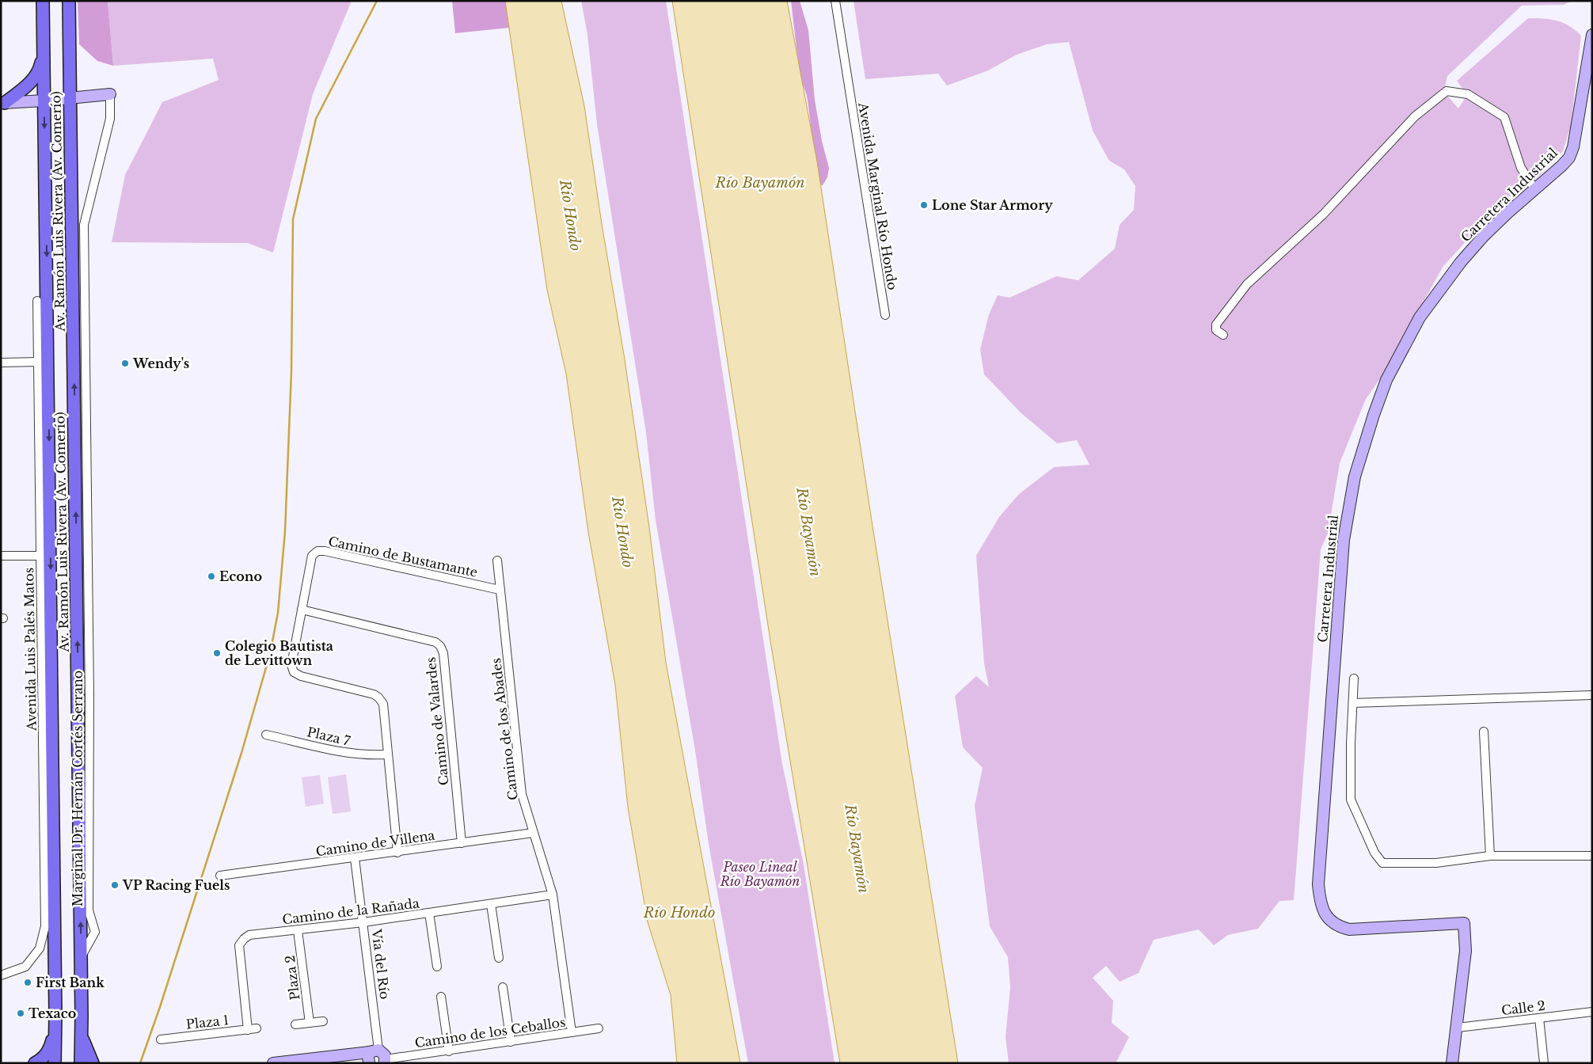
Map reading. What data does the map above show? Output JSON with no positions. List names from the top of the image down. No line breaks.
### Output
{"streets":{"main road":["Av. Ramón Luis Rivera (Av. Comerío)"],"street":["Carretera Industrial","Avenida Marginal Río Hondo","Camino de Bustamante","Avenida Luis Palés Matos","Camino de Valardes","Camino de los Abades","Plaza 7","Marginal Dr. Hernán Cortés Serrano","Camino de Villena","Camino de la Rañada","Vía del Río","Plaza 2","Calle 2","Plaza 1","Camino de los Ceballos"]},"crossings":[["Carretera Industrial","Calle 2"],["Av. Ramón Luis Rivera (Av. Comerío)","Marginal Dr. Hernán Cortés Serrano"],["Camino de Bustamante","Camino de Valardes"],["Camino de Bustamante","Camino de los Abades"],["Camino de Bustamante","Plaza 7"],["Camino de Bustamante","Camino de Villena"],["Camino de Valardes","Camino de Villena"],["Camino de los Abades","Camino de Villena"],["Camino de los Abades","Camino de la Rañada"],["Camino de los Abades","Camino de los Ceballos"],["Camino de Villena","Vía del Río"],["Camino de la Rañada","Vía del Río"],["Camino de la Rañada","Plaza 2"],["Camino de la Rañada","Plaza 1"]],"water":["Río Bayamón","Río Hondo"],"parks":["Paseo Lineal Río Bayamón"],"places":["Lone Star Armory","Wendy's","Econo","Colegio Bautista de Levittown","VP Racing Fuels","First Bank","Texaco"]}
